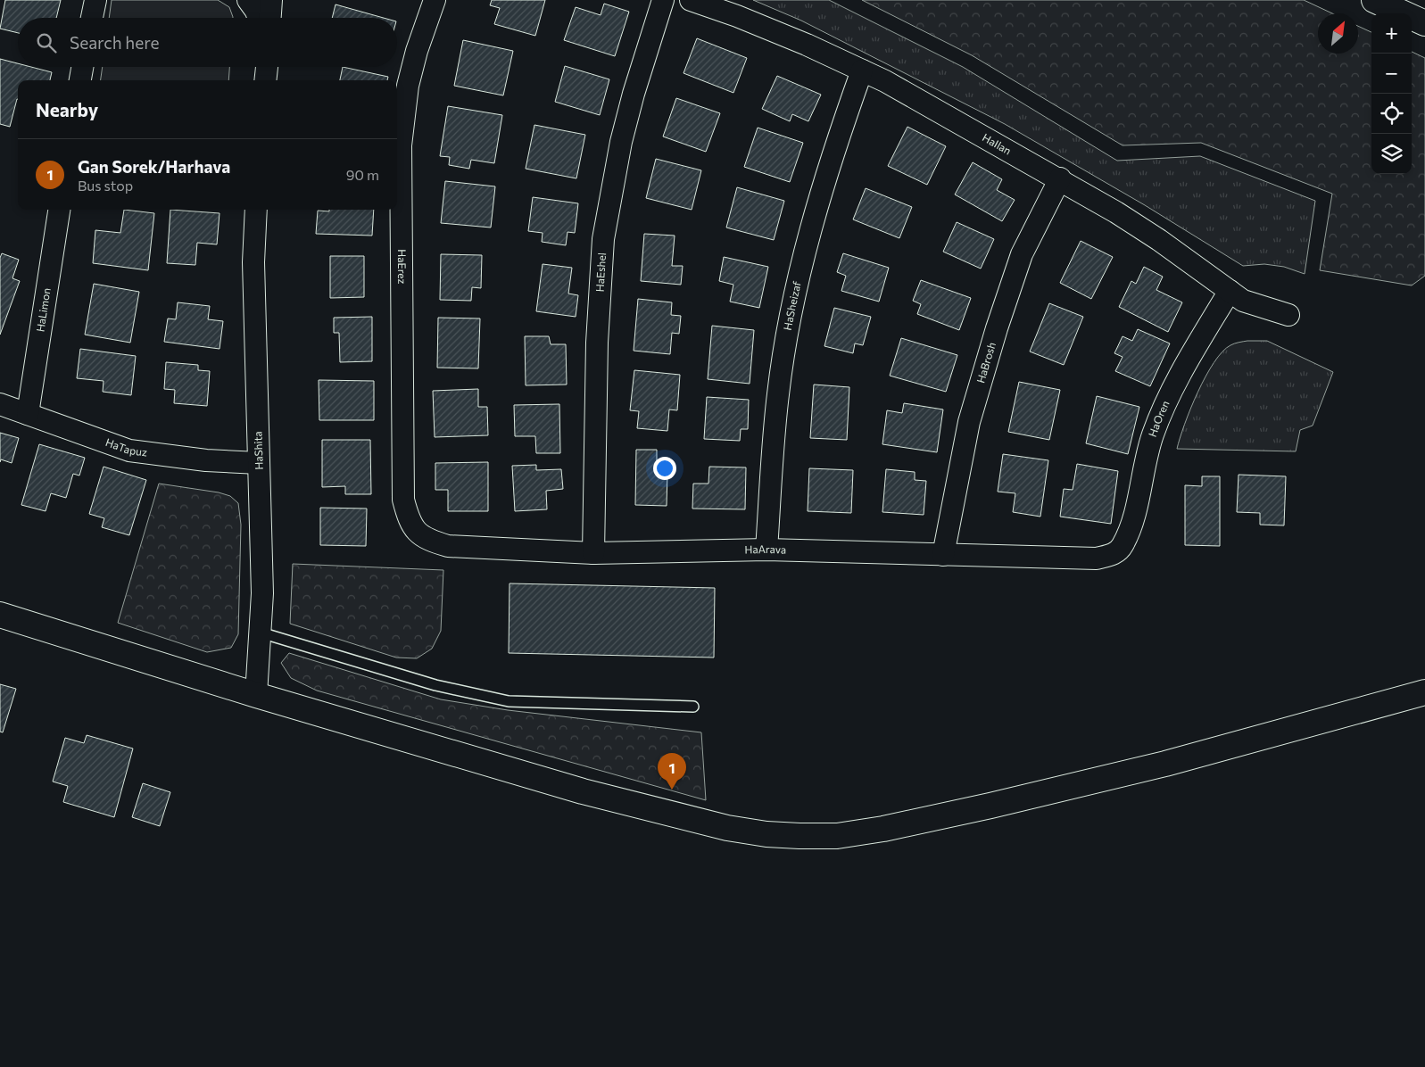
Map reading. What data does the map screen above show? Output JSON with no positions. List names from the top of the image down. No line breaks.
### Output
{"streets":{"street":["HaIlan","HaErez","HaEshel","HaSheizaf","HaLimon","HaBrosh","HaOren","HaTapuz","HaShita","HaArava"]},"crossings":[["HaIlan","HaSheizaf"],["HaIlan","HaBrosh"],["HaIlan","HaOren"],["HaErez","HaArava"],["HaEshel","HaArava"],["HaSheizaf","HaArava"],["HaLimon","HaTapuz"],["HaBrosh","HaArava"],["HaOren","HaArava"],["HaTapuz","HaShita"]],"north":"top right","page":{"map_buttons":["+","−"],"search":"Search here","heading":"Nearby","list":[{"mark":"1","name":"Gan Sorek/Harhava","note":"Bus stop","value":"90 m"}],"pins":"1"}}
